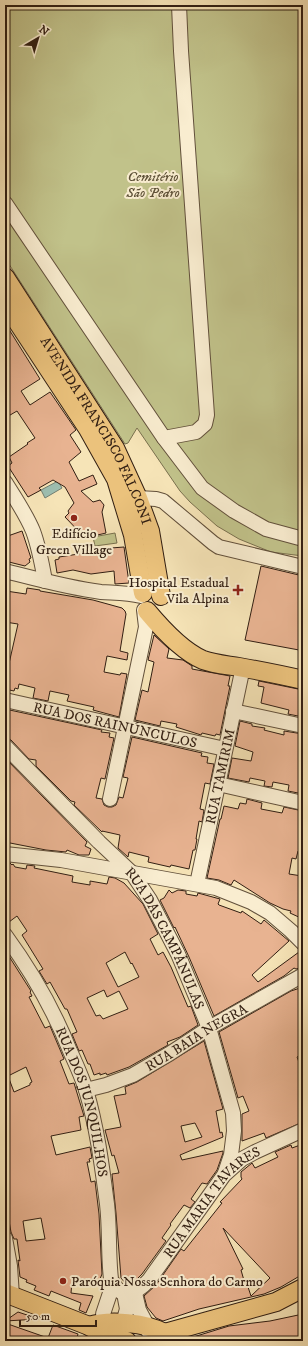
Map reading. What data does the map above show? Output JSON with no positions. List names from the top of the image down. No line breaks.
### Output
{"streets":{"main road":["AVENIDA FRANCISCO FALCONI"],"street":["RUA DOS RAINÚNCULOS","RUA TAMIRIM","RUA DAS CAMPÂNULAS","RUA BAIA NEGRA","RUA DOS JUNQUILHOS","RUA MARIA TAVARES"]},"crossings":[["AVENIDA FRANCISCO FALCONI","RUA TAMIRIM"],["RUA DOS RAINÚNCULOS","RUA TAMIRIM"],["RUA DAS CAMPÂNULAS","RUA BAIA NEGRA"],["RUA DAS CAMPÂNULAS","RUA MARIA TAVARES"],["RUA BAIA NEGRA","RUA DOS JUNQUILHOS"]],"parks":["Cemitério São Pedro"],"places":{"other":["Edifício Green Village","Paróquia Nossa Senhora do Carmo"],"health":["Hospital Estadual Vila Alpina"]},"scale_bar":"50 m","north":"top right"}
